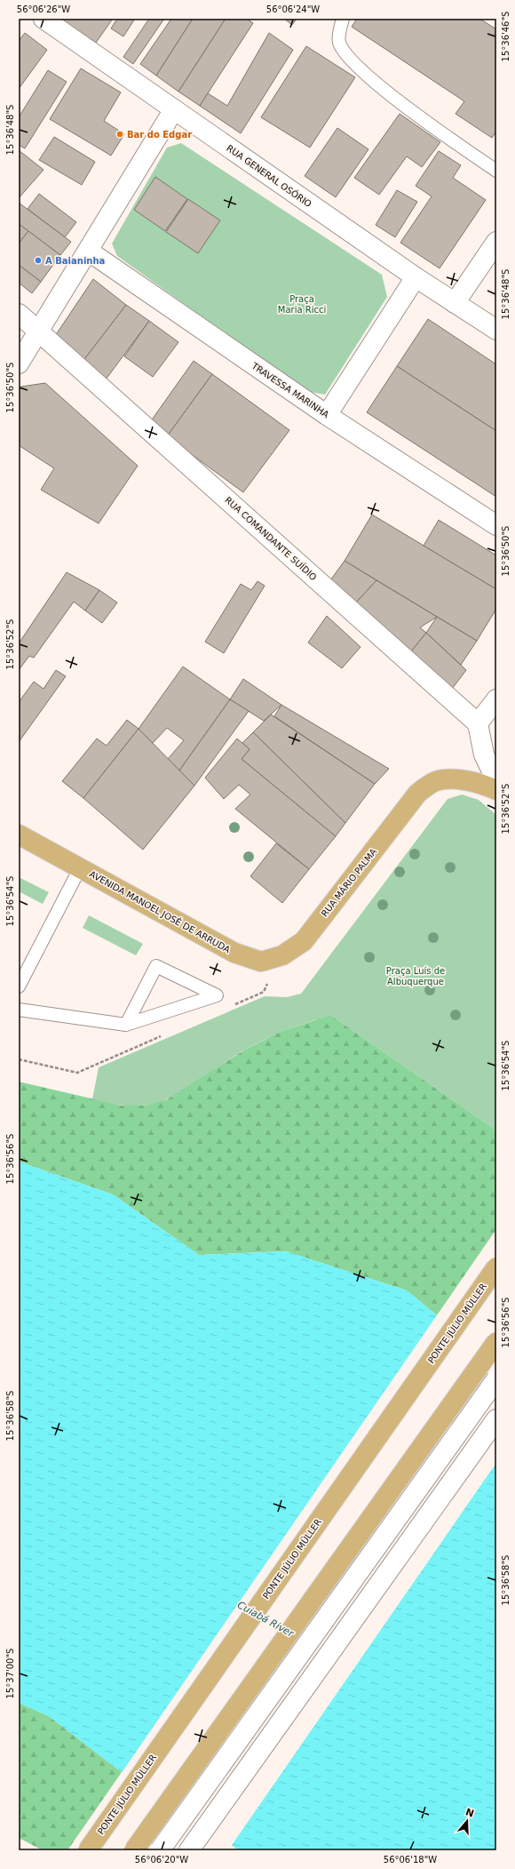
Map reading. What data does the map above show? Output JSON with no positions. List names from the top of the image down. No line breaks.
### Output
{"streets":{"main road":["RUA MÁRIO PALMA","AVENIDA MANOEL JOSÉ DE ARRUDA","PONTE JÚLIO MÜLLER"],"street":["RUA GENERAL OSÓRIO","TRAVESSA MARINHA","RUA COMANDANTE SUÍDIO"]},"crossings":[["RUA MÁRIO PALMA","AVENIDA MANOEL JOSÉ DE ARRUDA"]],"water":["Cuiabá River"],"parks":["Praça Maria Ricci","Praça Luís de Albuquerque"],"places":["Bar do Edgar","A Baianinha"],"north":"top","coordinates":["56°06'26\"W","56°06'24\"W","15°36'46\"S","15°36'48\"S","15°36'50\"S","15°36'52\"S","15°36'54\"S","15°36'56\"S","15°36'58\"S","15°37'00\"S","56°06'20\"W","56°06'18\"W"]}
